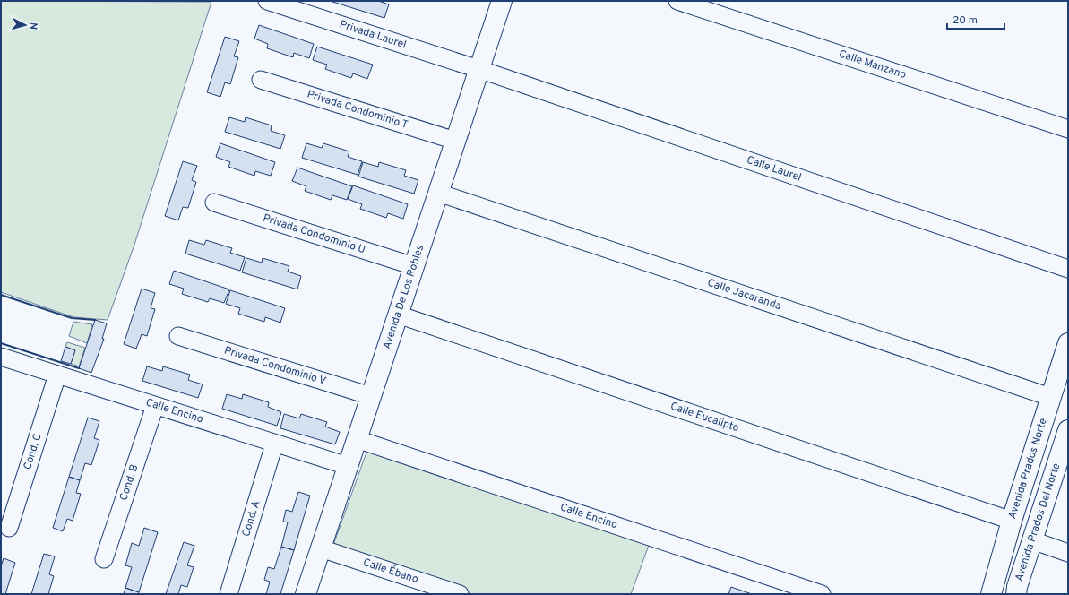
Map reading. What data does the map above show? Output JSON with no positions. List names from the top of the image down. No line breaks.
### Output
{"streets":{"street":["Privada Laurel","Calle Manzano","Privada Condominio T","Calle Laurel","Privada Condominio U","Calle Jacaranda","Avenida De Los Robles","Privada Condominio V","Calle Encino","Calle Eucalipto","Cond. C","Avenida Prados Norte","Cond. B","Cond. A","Avenida Prados Del Norte","Calle Ébano"]},"crossings":[["Privada Laurel","Calle Laurel"],["Privada Laurel","Avenida De Los Robles"],["Privada Condominio T","Avenida De Los Robles"],["Calle Laurel","Avenida De Los Robles"],["Privada Condominio U","Avenida De Los Robles"],["Calle Jacaranda","Avenida De Los Robles"],["Calle Jacaranda","Avenida Prados Norte"],["Avenida De Los Robles","Privada Condominio V"],["Avenida De Los Robles","Calle Encino"],["Avenida De Los Robles","Calle Eucalipto"],["Avenida De Los Robles","Calle Ébano"],["Calle Encino","Cond. C"],["Calle Encino","Cond. B"],["Calle Encino","Cond. A"],["Calle Eucalipto","Avenida Prados Norte"]],"scale_bar":"20 m","north":"right"}
